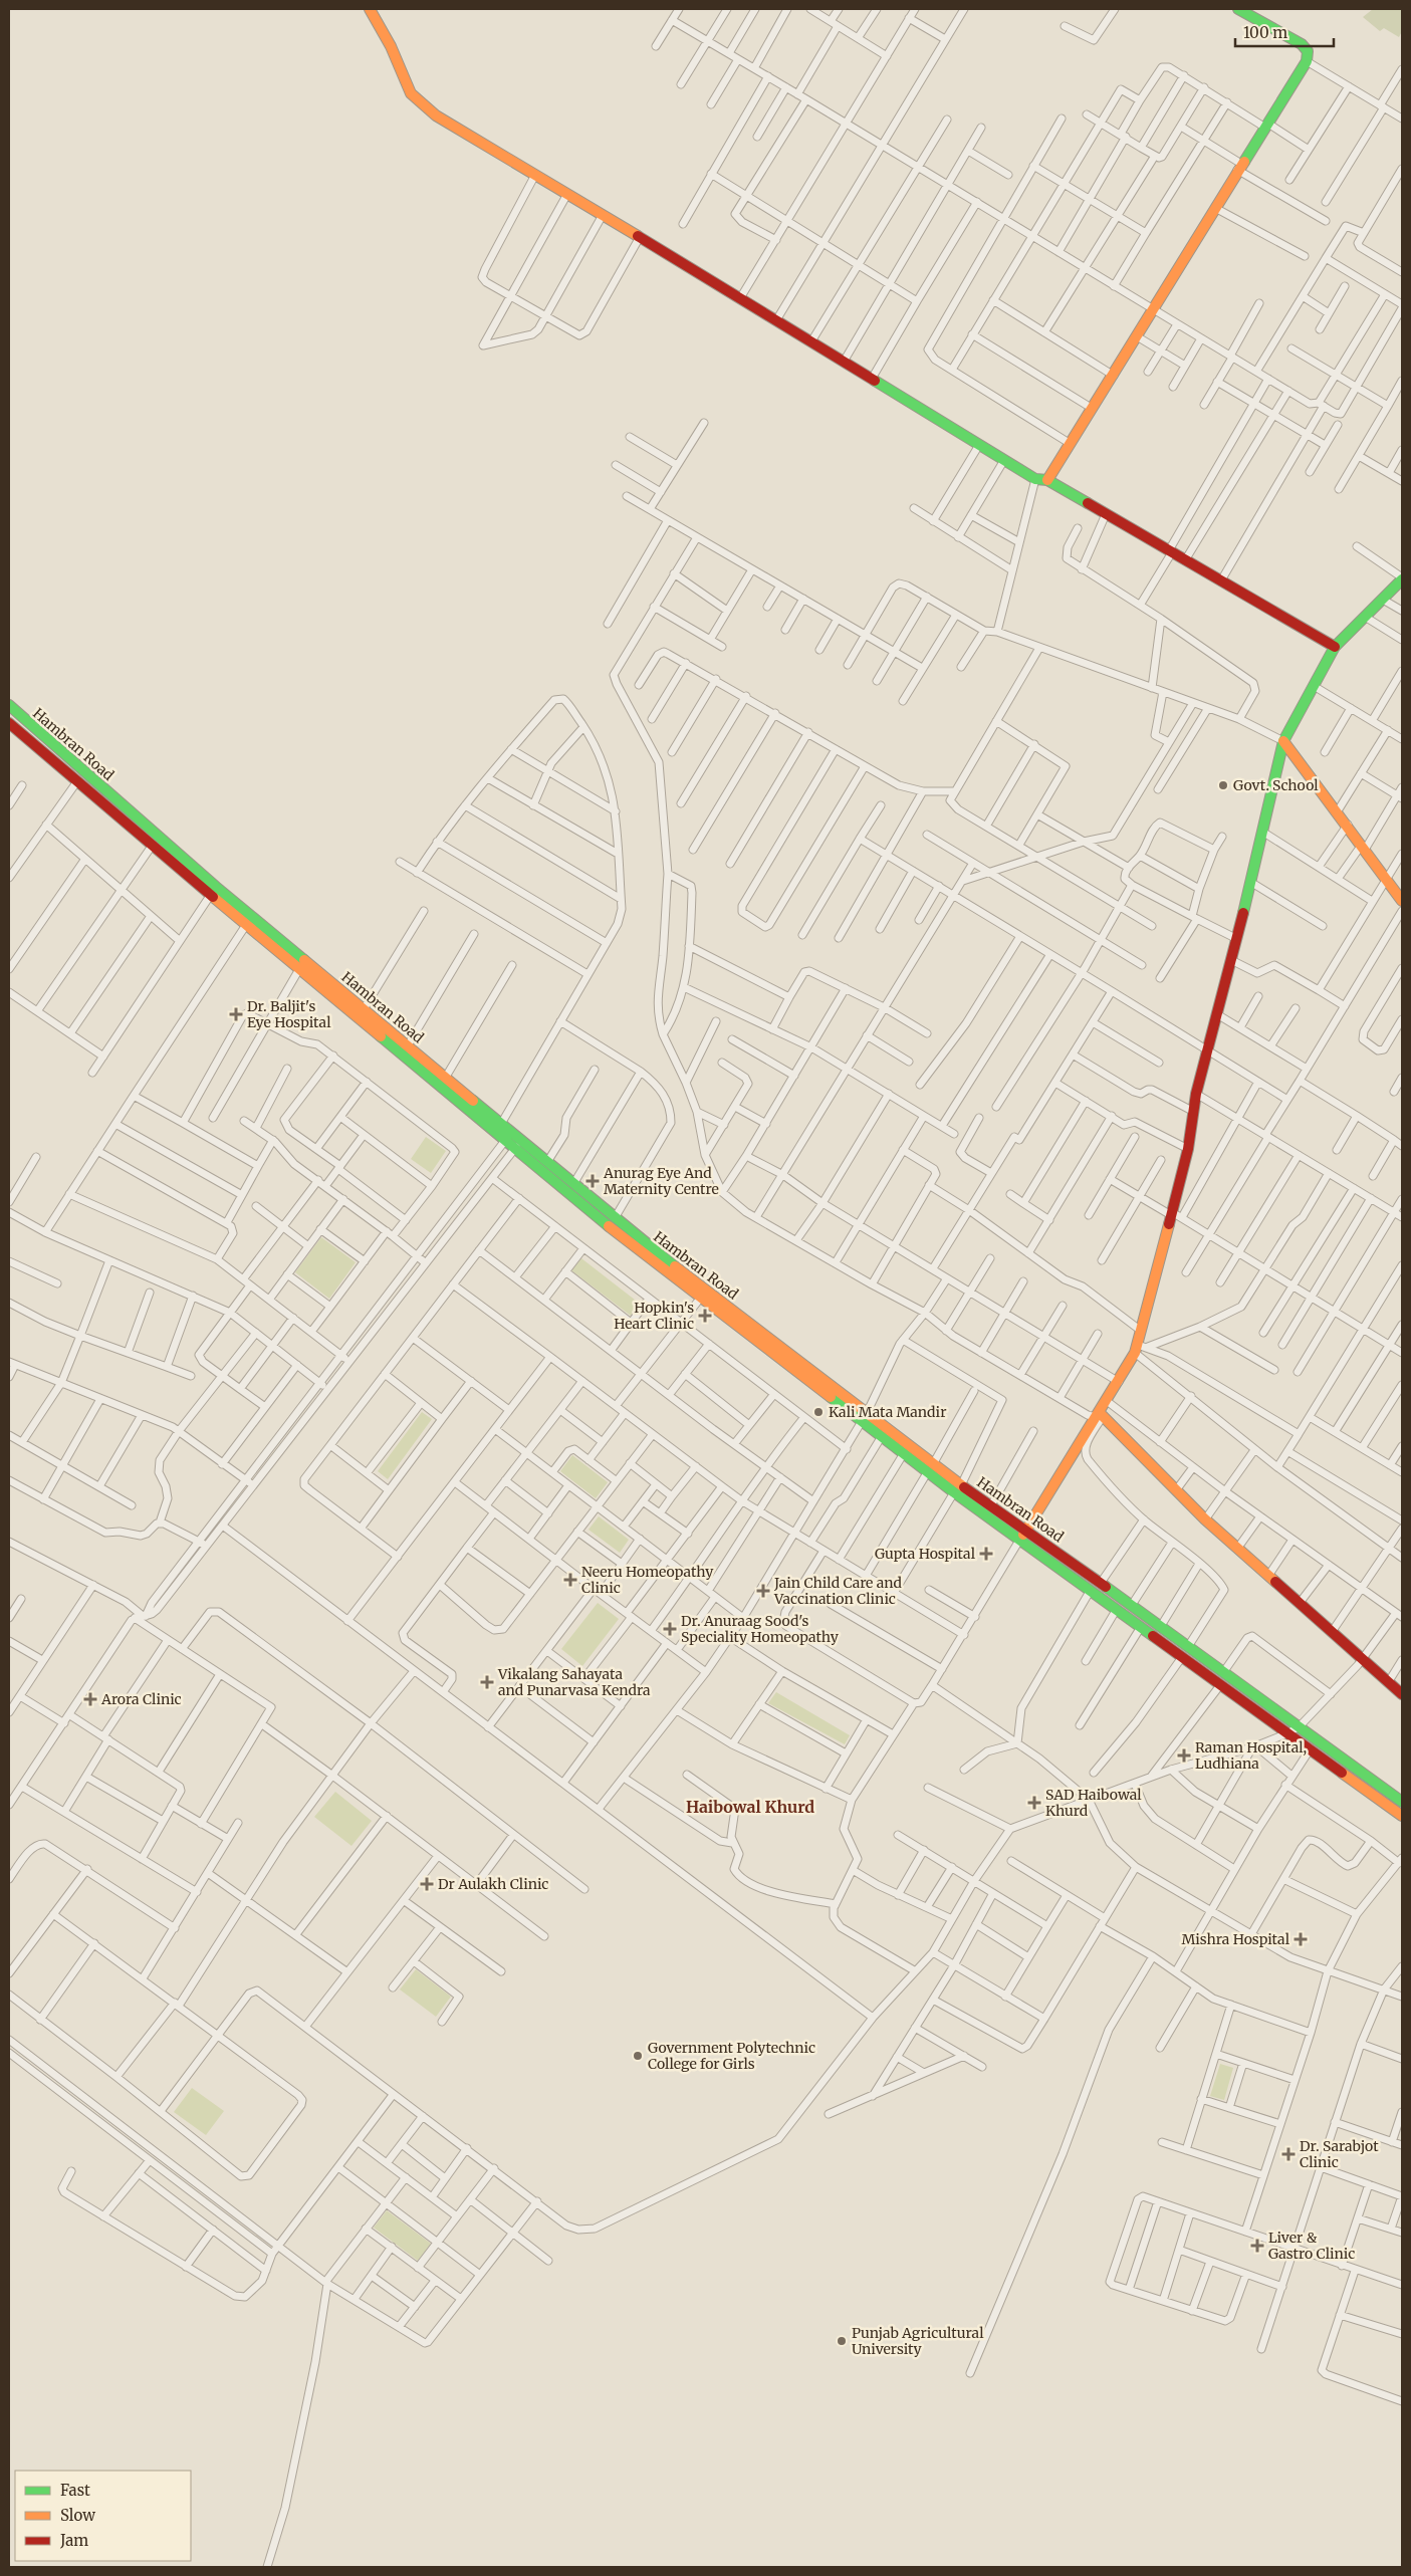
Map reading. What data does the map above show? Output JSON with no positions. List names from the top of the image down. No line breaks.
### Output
{"streets":{"main road":["Hambran Road"]},"districts":["Haibowal Khurd"],"places":{"other":["Govt. School","Kali Mata Mandir","Government Polytechnic College for Girls","Punjab Agricultural University"],"health":["Dr. Baljit's Eye Hospital","Anurag Eye And Maternity Centre","Hopkin's Heart Clinic","Gupta Hospital","Neeru Homeopathy Clinic","Jain Child Care and Vaccination Clinic","Dr. Anuraag Sood's Speciality Homeopathy","Vikalang Sahayata and Punarvasa Kendra","Arora Clinic","Raman Hospital, Ludhiana","SAD Haibowal Khurd","Dr Aulakh Clinic","Mishra Hospital","Dr. Sarabjot Clinic","Liver & Gastro Clinic"]},"legend":["Fast","Slow","Jam"],"scale_bar":"100 m"}
